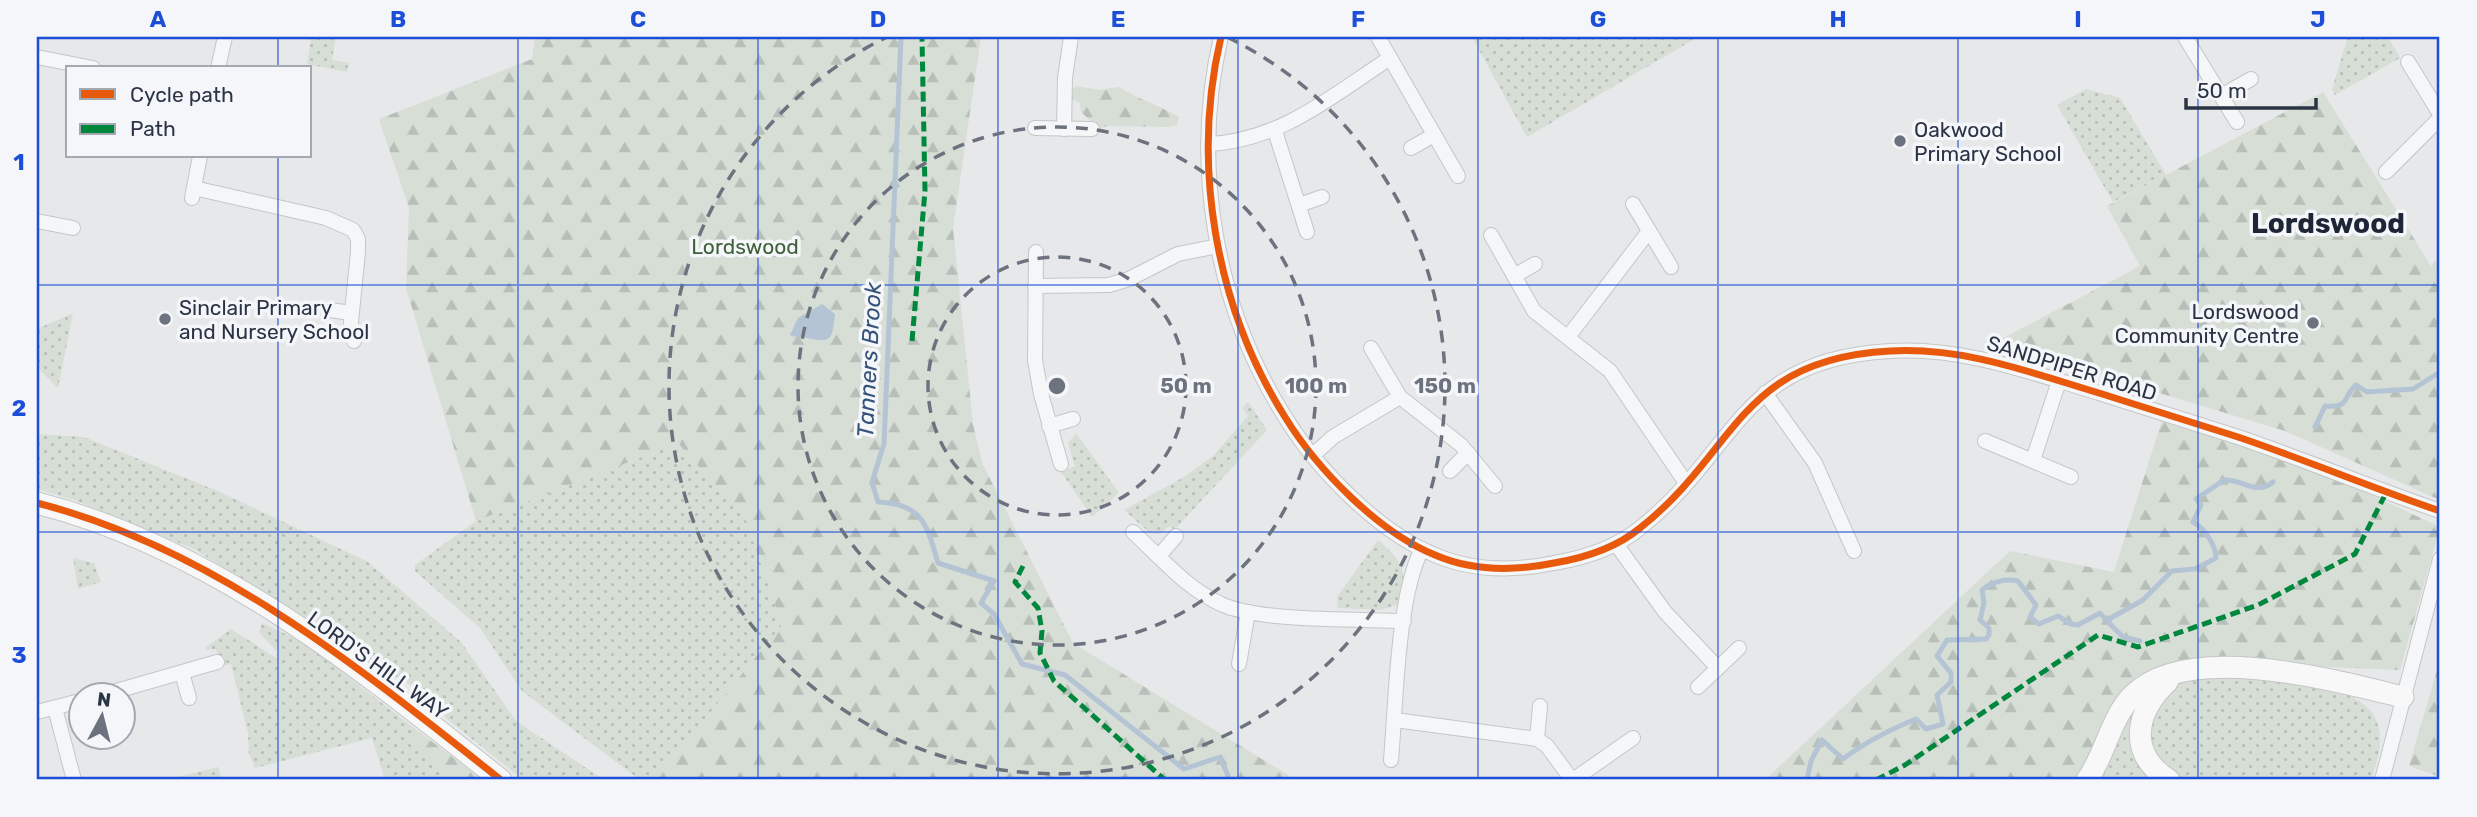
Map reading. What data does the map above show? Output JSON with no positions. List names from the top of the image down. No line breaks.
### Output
{"streets":{"street":["SANDPIPER ROAD","LORD'S HILL WAY"]},"districts":["Lordswood"],"water":["Tanners Brook"],"parks":["Lordswood"],"places":["Oakwood Primary School","Sinclair Primary and Nursery School","Lordswood Community Centre"],"legend":["Cycle path","Path"],"scale_bar":"50 m","north":"top","grid":{"columns":["A","B","C","D","E","F","G","H","I","J"],"rows":["1","2","3"]},"rings":["50 m","100 m","150 m"]}
